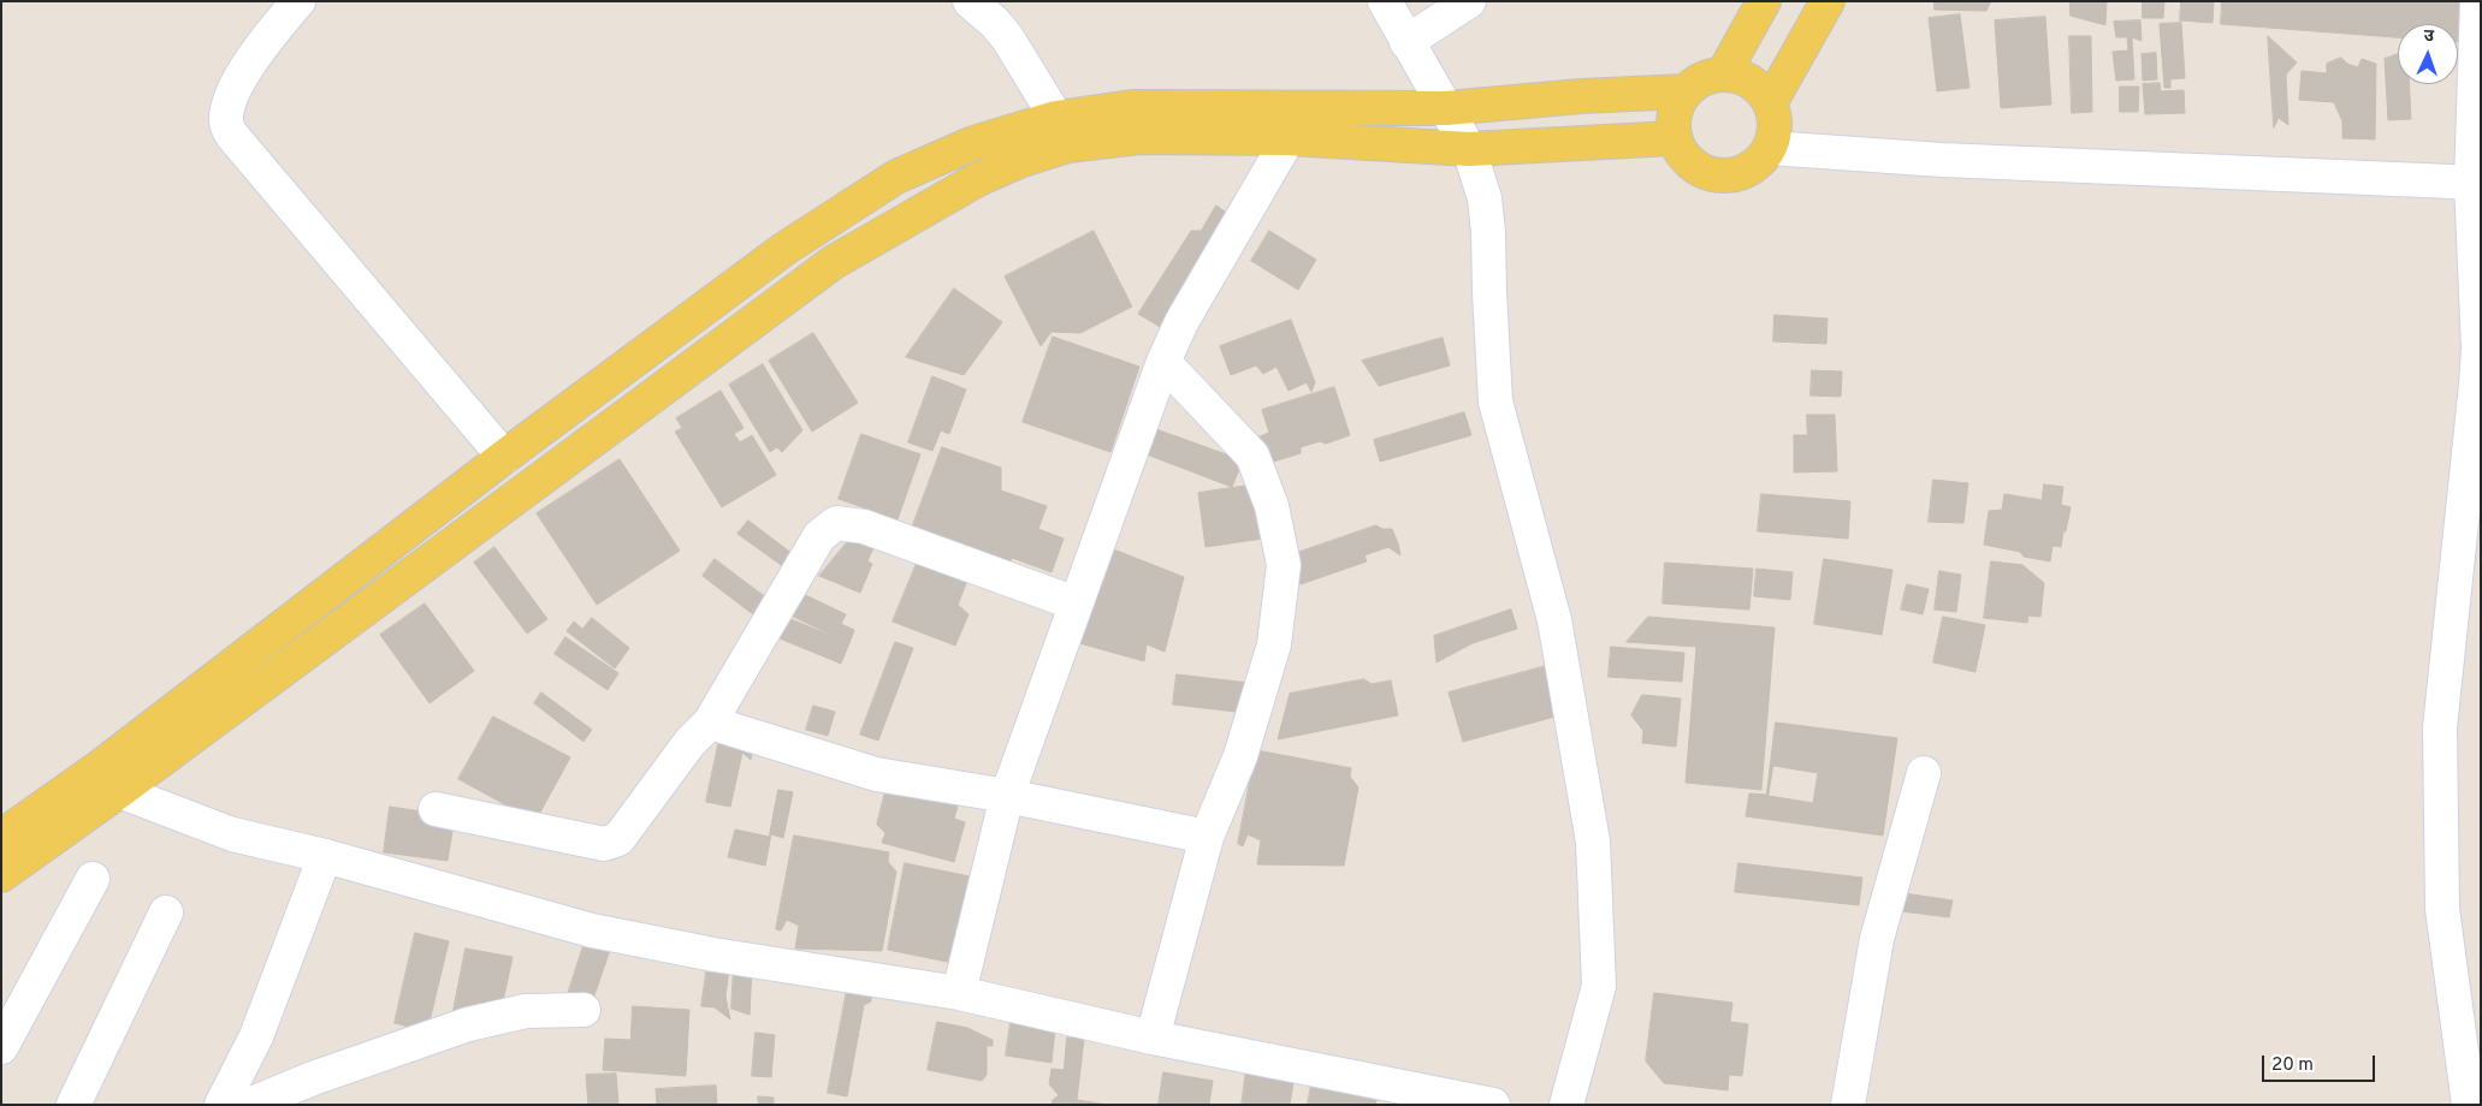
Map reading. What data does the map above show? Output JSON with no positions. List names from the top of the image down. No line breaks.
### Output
{"scale_bar":"20 m","north":"top"}
